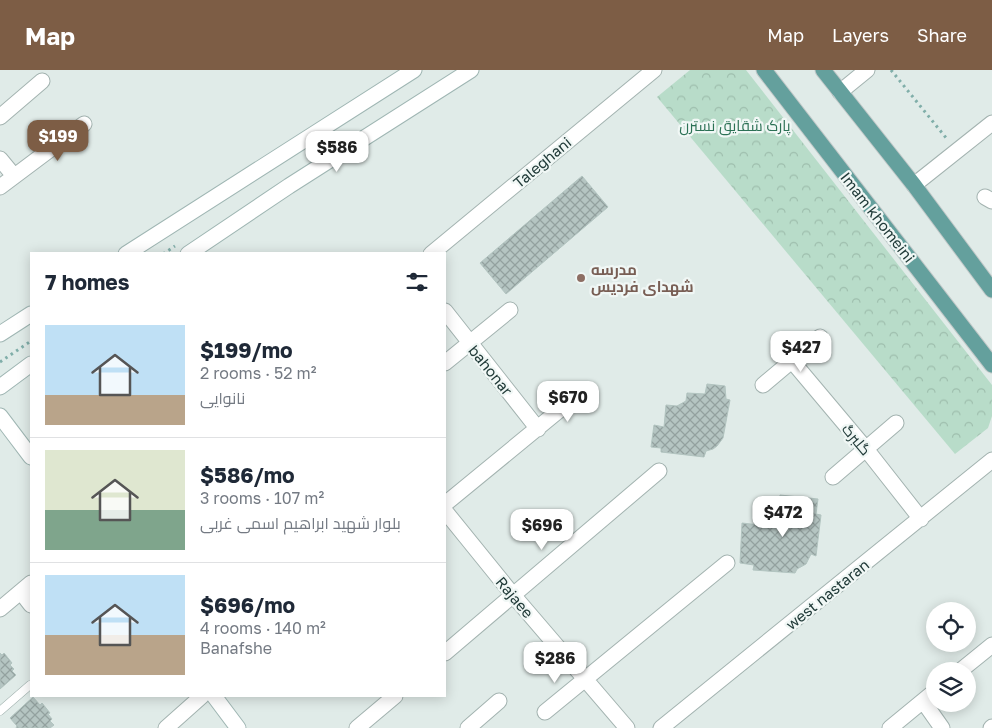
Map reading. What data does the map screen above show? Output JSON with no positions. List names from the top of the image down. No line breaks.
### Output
{"streets":{"main road":["Imam khomeini"],"street":["Taleghani","bahonar","گلبرگ","west nastaran","Rajaee"]},"crossings":[["گلبرگ","west nastaran"]],"parks":["پارک شقایق نسترن"],"places":["مدرسه شهدای فردیس"],"page":{"header":"Map","nav":["Map","Layers","Share"],"price":["$199","$586","$427","$670","$472","$696","$286"],"heading":"7 homes","list":[{"name":"$199/mo","note":"2 rooms · 52 m² · نانوایی"},{"name":"$586/mo","note":"3 rooms · 107 m² · بلوار شهید ابراهیم اسمی غربی"},{"name":"$696/mo","note":"4 rooms · 140 m² · Banafshe"}]}}
